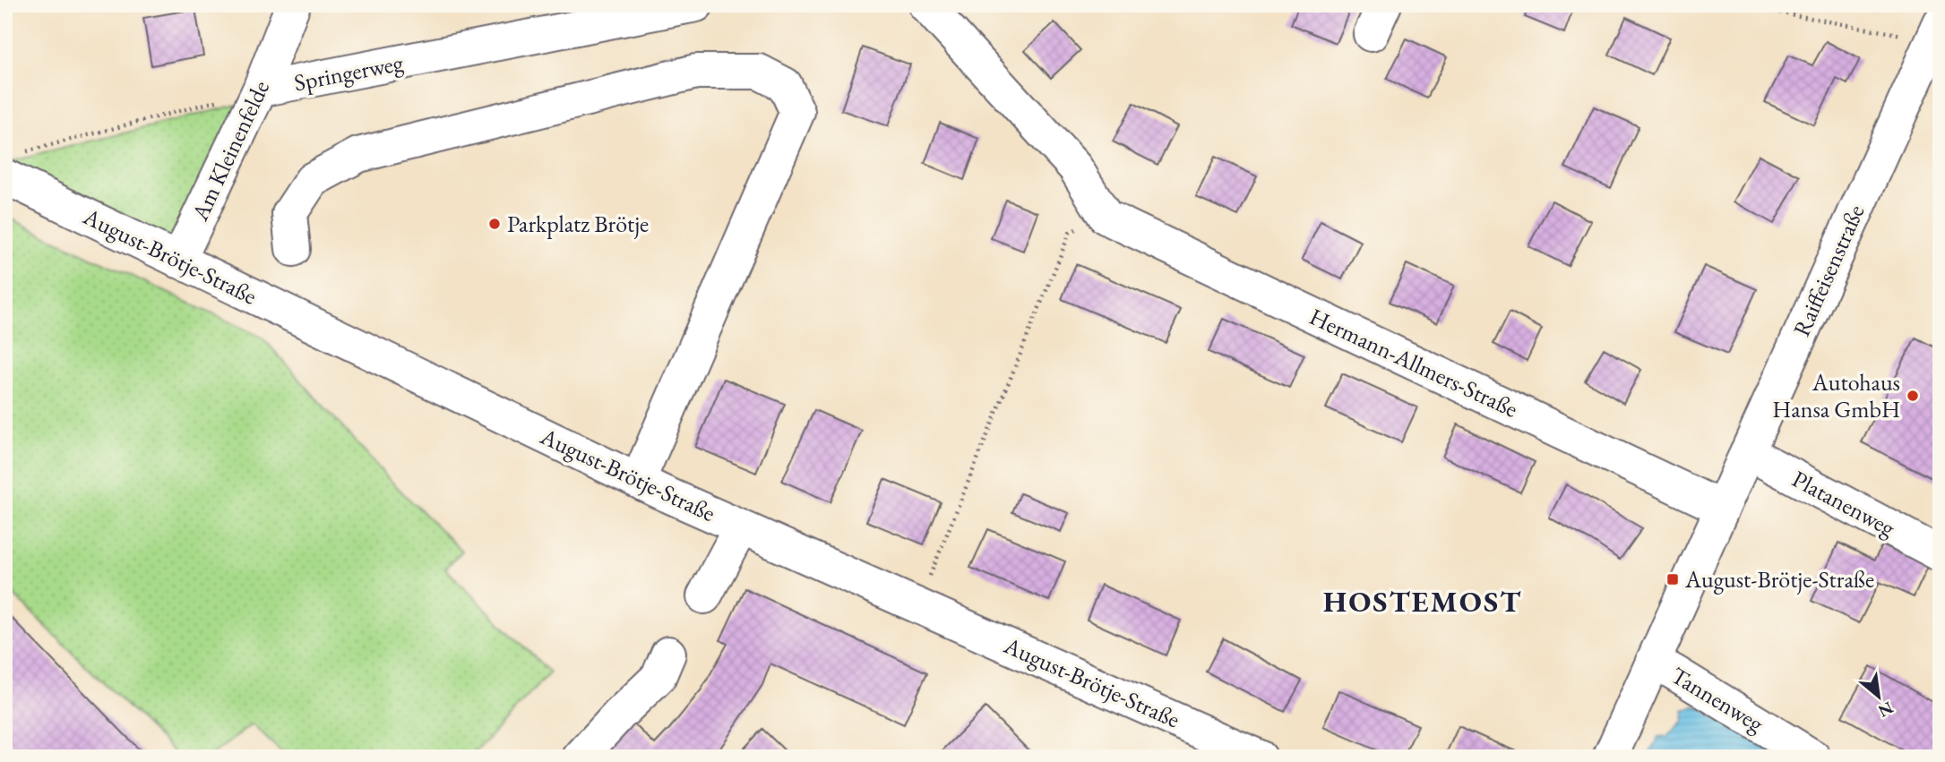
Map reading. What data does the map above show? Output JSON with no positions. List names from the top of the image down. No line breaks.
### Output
{"streets":{"street":["Springerweg","Am Kleinenfelde","August-Brötje-Straße","Raiffeisenstraße","Hermann-Allmers-Straße","Platanenweg","Tannenweg"]},"crossings":[["Springerweg","Am Kleinenfelde"],["Am Kleinenfelde","August-Brötje-Straße"],["Raiffeisenstraße","Hermann-Allmers-Straße"],["Raiffeisenstraße","Platanenweg"],["Raiffeisenstraße","Tannenweg"]],"districts":["HOSTEMOST"],"places":{"other":["Parkplatz Brötje","Autohaus Hansa GmbH"],"transit":["August-Brötje-Straße"]},"north":"bottom right"}
